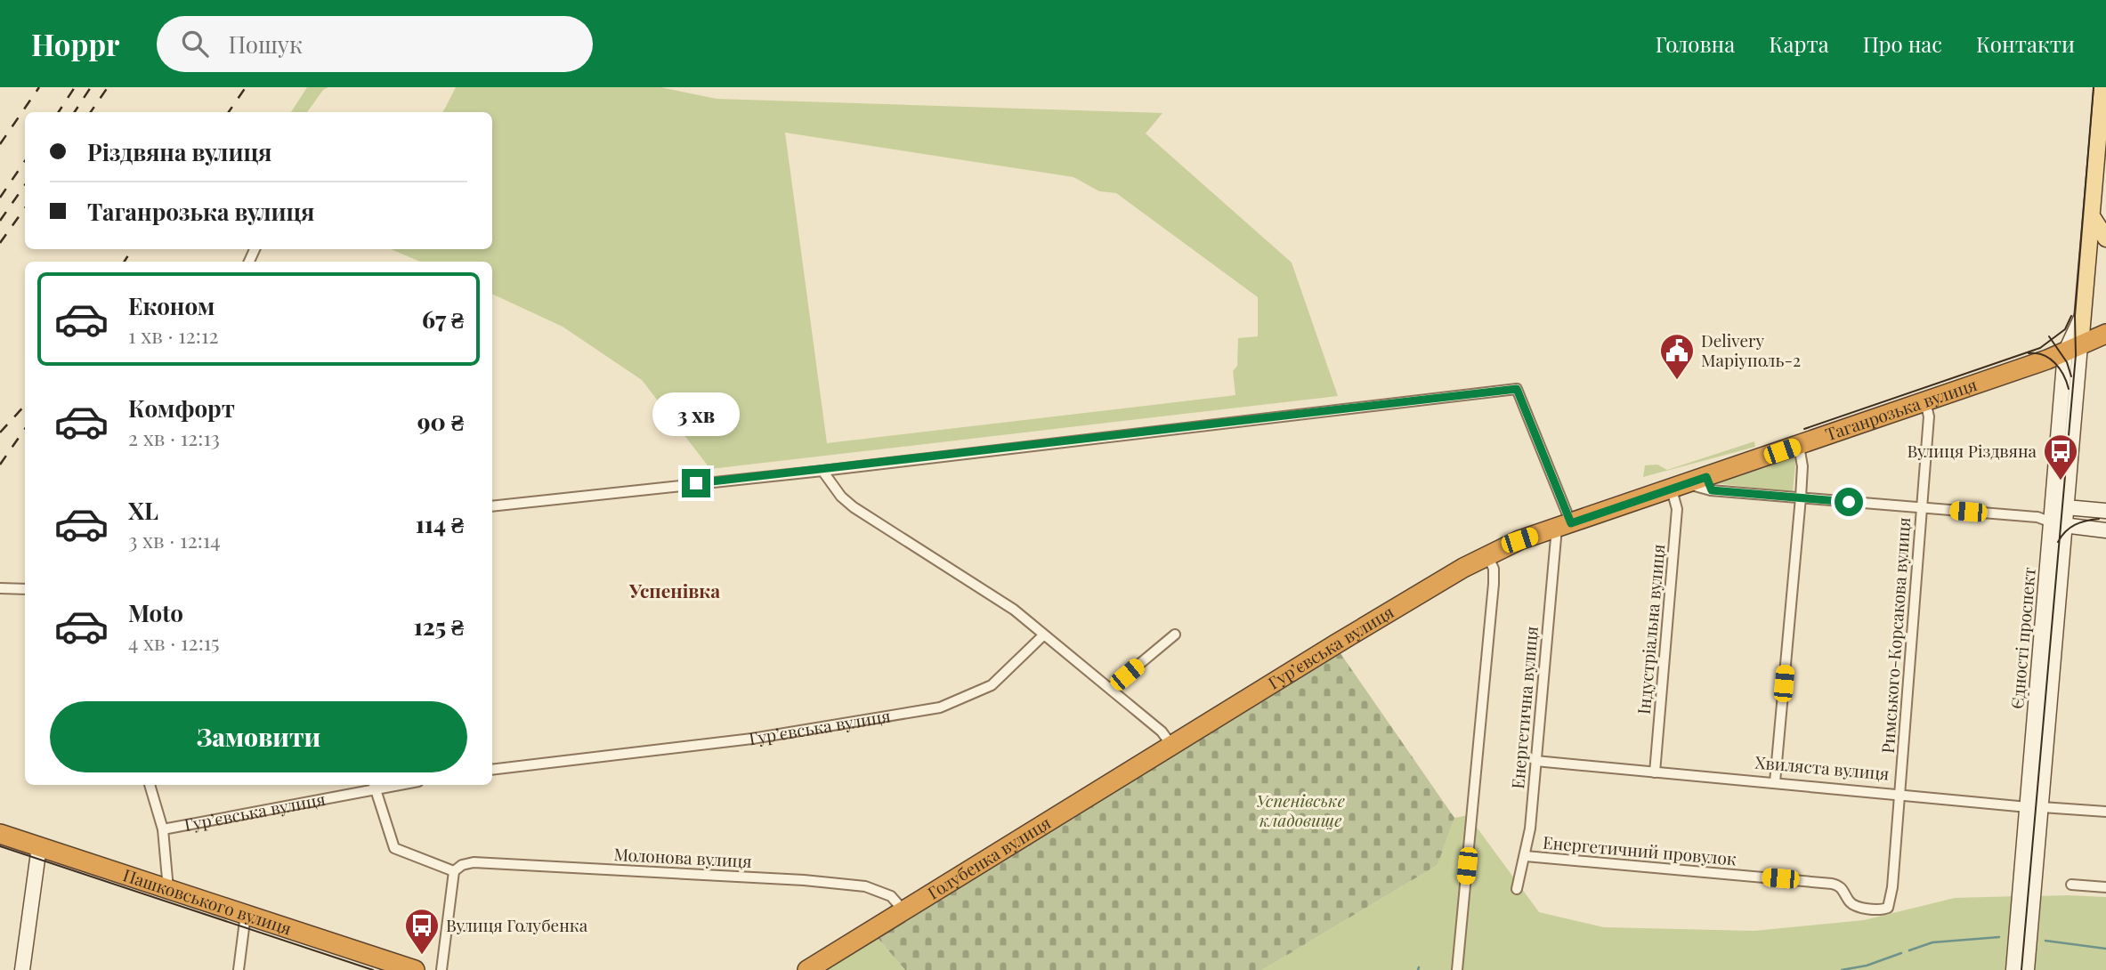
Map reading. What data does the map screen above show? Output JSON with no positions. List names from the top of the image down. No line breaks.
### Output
{"streets":{"highway":["Таганрозька вулиця","Гур’євська вулиця","Голубенка вулиця","Пашковського вулиця"],"main road":["Єдності проспект"],"street":["Індустріальна вулиця","Римського-Корсакова вулиця","Енергетична вулиця","Хвиляста вулиця","Енергетичний провулок","Молонова вулиця"]},"crossings":[["Таганрозька вулиця","Індустріальна вулиця"],["Таганрозька вулиця","Римського-Корсакова вулиця"],["Таганрозька вулиця","Єдності проспект"],["Таганрозька вулиця","Гур’євська вулиця"],["Таганрозька вулиця","Енергетична вулиця"],["Індустріальна вулиця","Хвиляста вулиця"],["Римського-Корсакова вулиця","Хвиляста вулиця"],["Римського-Корсакова вулиця","Енергетичний провулок"],["Єдності проспект","Хвиляста вулиця"],["Гур’євська вулиця","Енергетична вулиця"],["Гур’євська вулиця","Голубенка вулиця"],["Енергетична вулиця","Хвиляста вулиця"],["Енергетична вулиця","Енергетичний провулок"],["Молонова вулиця","Голубенка вулиця"]],"districts":["Успенівка"],"parks":["Успенівське кладовище"],"places":{"public building":["Delivery Марiуполь-2"],"bus stop":["Вулиця Різдвяна","Вулиця Голубенка"]},"page":{"header":"Hoppr","search":"Пошук","nav":["Головна","Карта","Про нас","Контакти"],"banner":["Різдвяна вулиця","Таганрозька вулиця"],"list":[{"name":"Економ","note":"1 хв · 12:12","value":"67 ₴"},{"name":"Комфорт","note":"2 хв · 12:13","value":"90 ₴"},{"name":"XL","note":"3 хв · 12:14","value":"114 ₴"},{"name":"Moto","note":"4 хв · 12:15","value":"125 ₴"}],"bubble":"3 хв","buttons":"Замовити"}}
